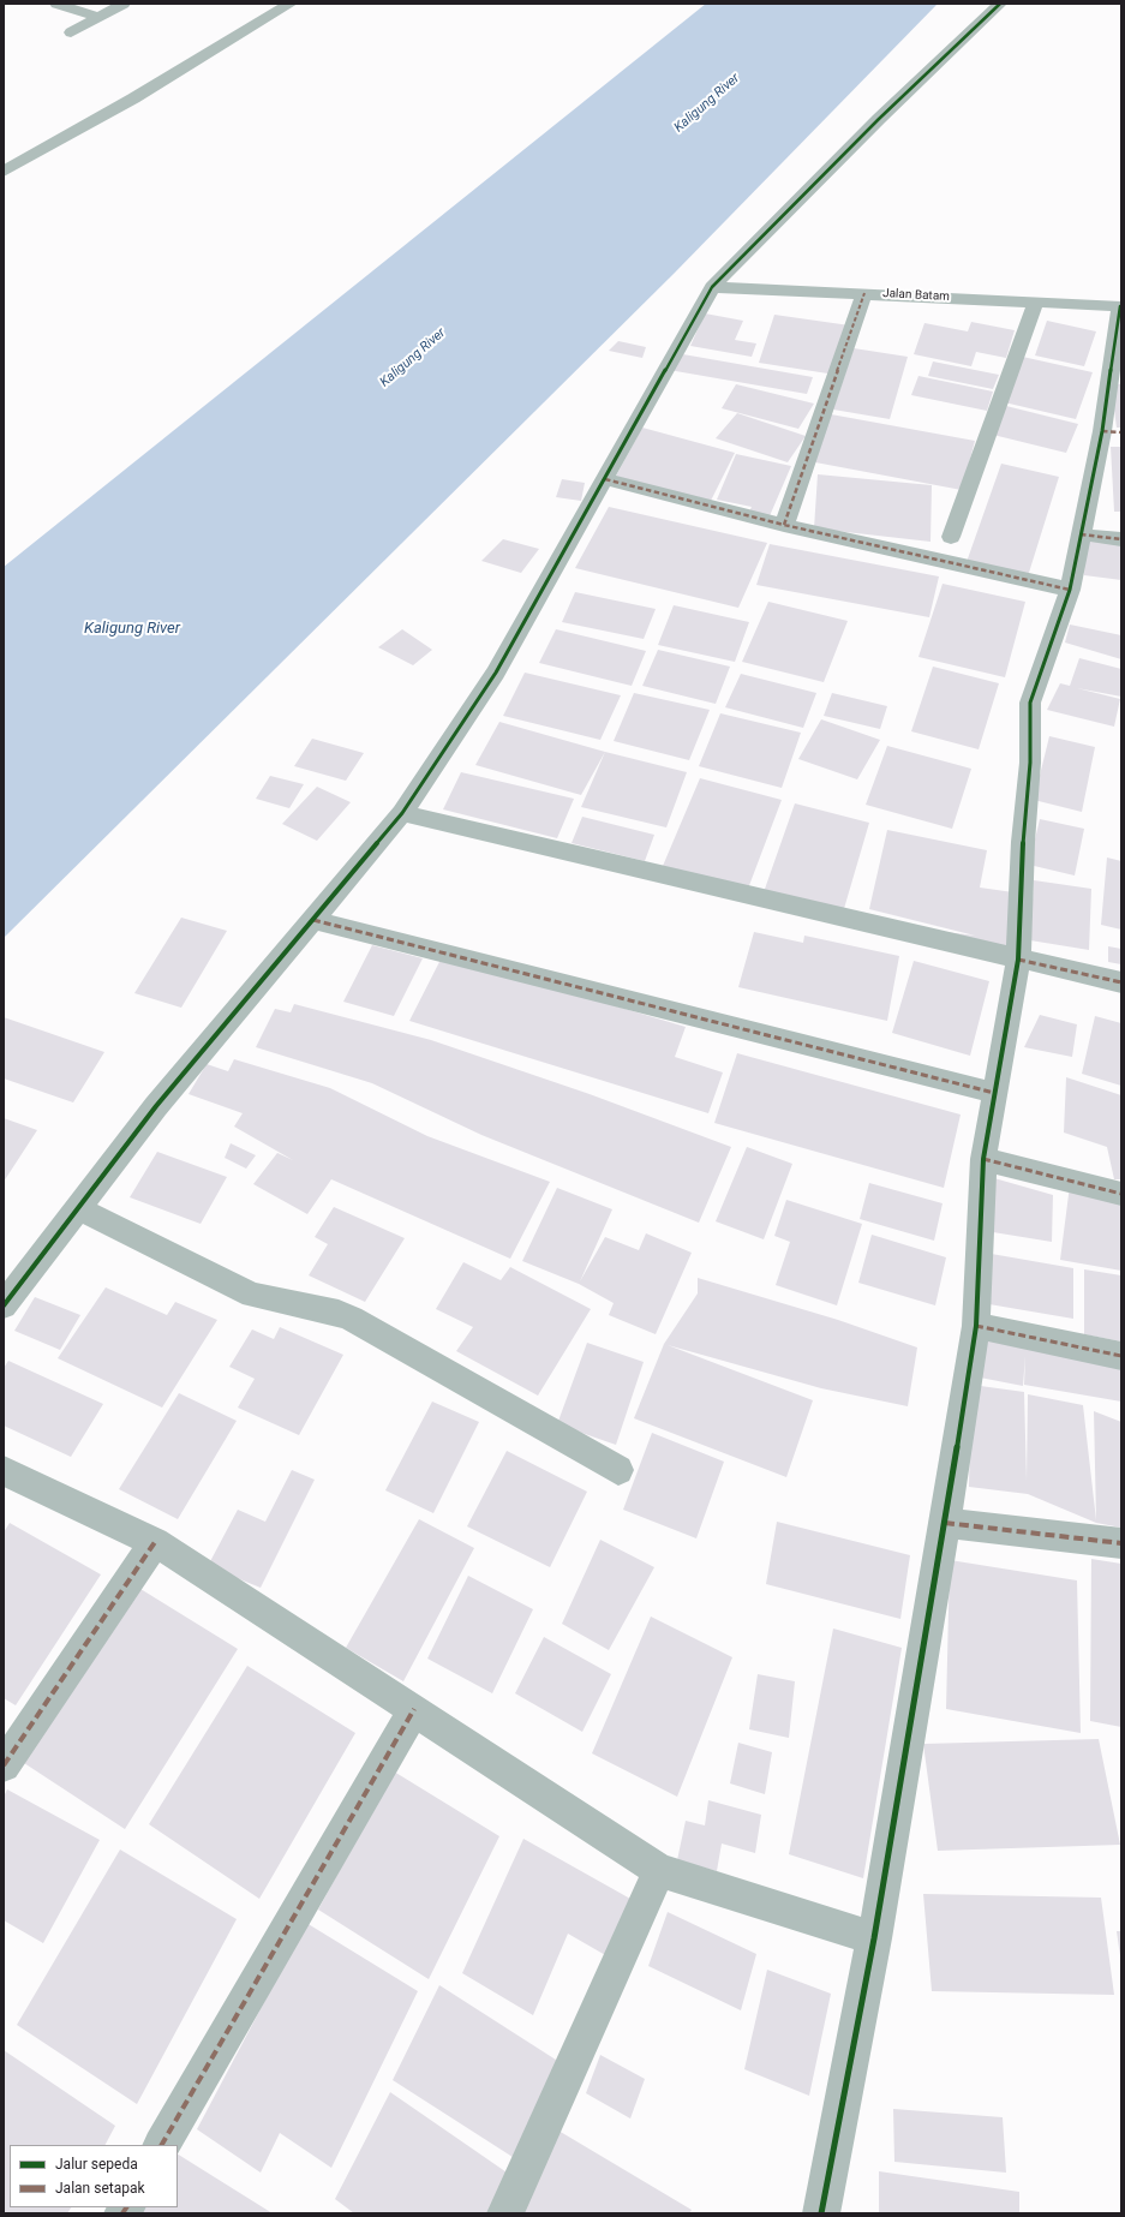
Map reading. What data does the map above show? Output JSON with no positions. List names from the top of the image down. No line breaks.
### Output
{"streets":{"street":["Jalan Batam"]},"water":["Kaligung River"],"legend":["Jalur sepeda","Jalan setapak"]}
